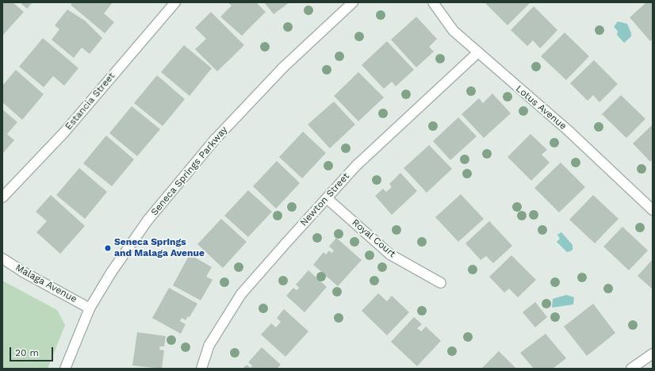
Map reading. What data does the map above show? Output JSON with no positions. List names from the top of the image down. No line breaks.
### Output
{"streets":{"street":["Estancia Street","Lotus Avenue","Seneca Springs Parkway","Newton Street","Royal Court","Malaga Avenue"]},"crossings":[["Lotus Avenue","Newton Street"],["Seneca Springs Parkway","Malaga Avenue"],["Newton Street","Royal Court"]],"places":["Seneca Springs and Malaga Avenue"],"scale_bar":"20 m"}
